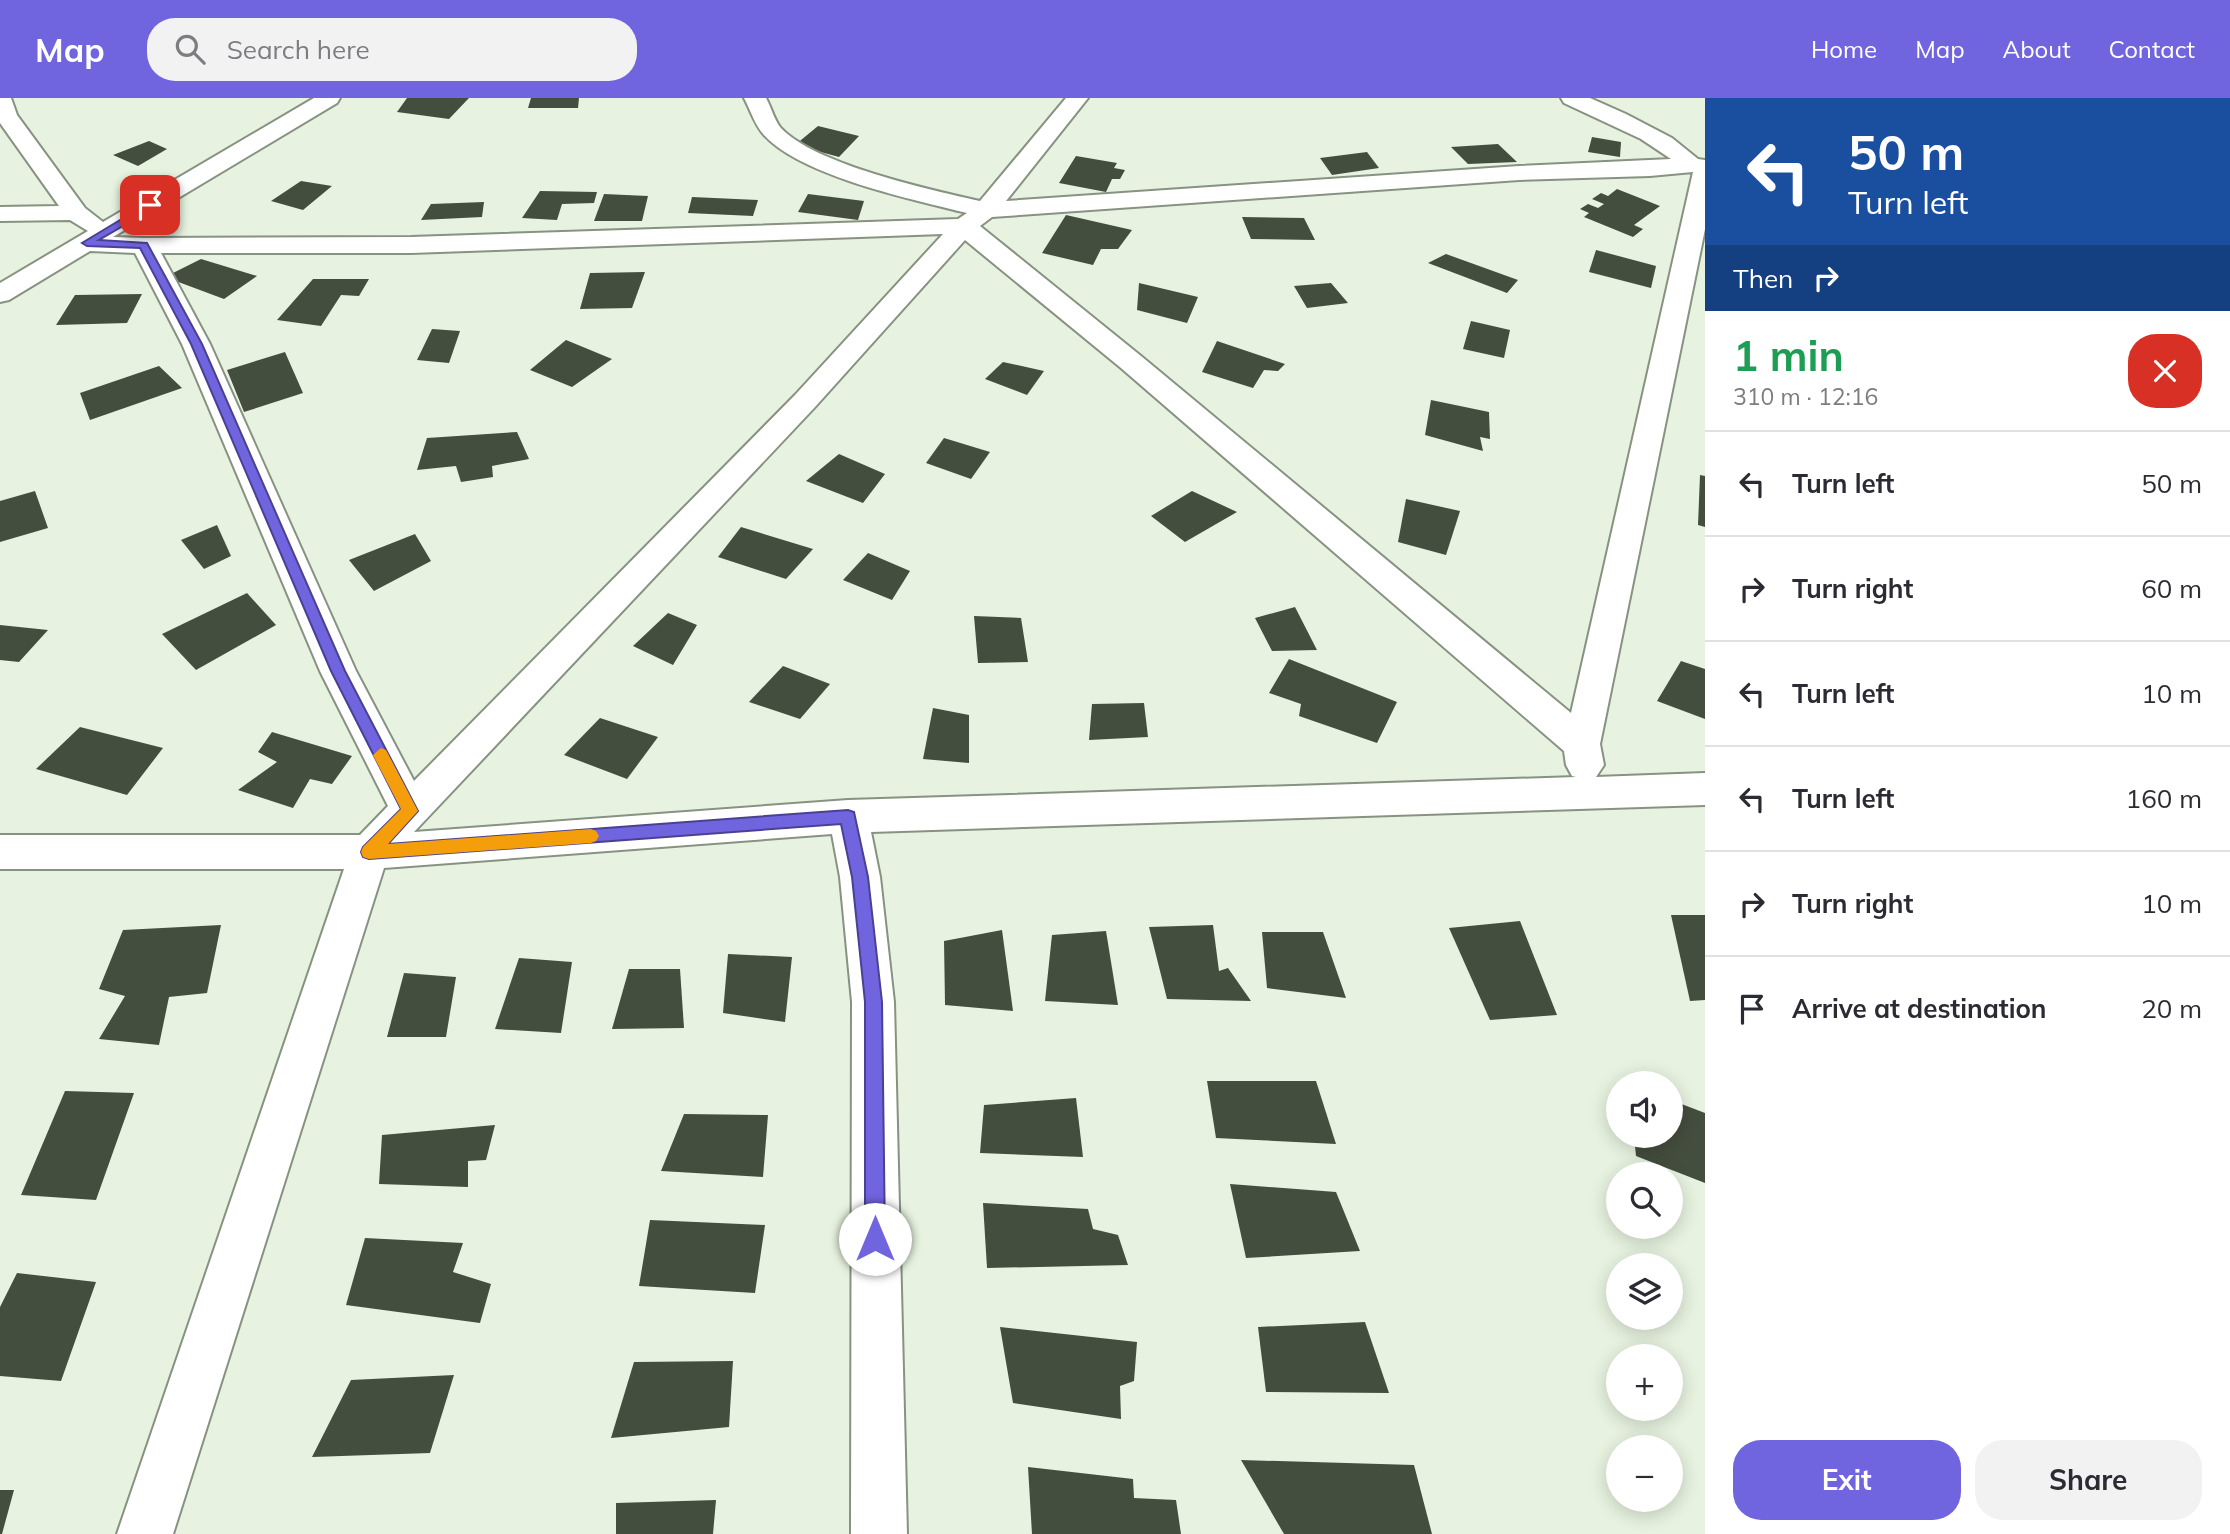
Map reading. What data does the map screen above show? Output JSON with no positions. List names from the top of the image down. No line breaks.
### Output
{"page":{"header":"Map","search":"Search here","nav":["Home","Map","About","Contact"],"turn":["50 m","Turn left"],"then":"Then","heading":["1 min","310 m · 12:16"],"list":[{"name":"Turn left","value":"50 m"},{"name":"Turn right","value":"60 m"},{"name":"Turn left","value":"10 m"},{"name":"Turn left","value":"160 m"},{"name":"Turn right","value":"10 m"},{"name":"Arrive at destination","value":"20 m"}],"map_buttons":["+","−"],"buttons":["Exit","Share"]}}
